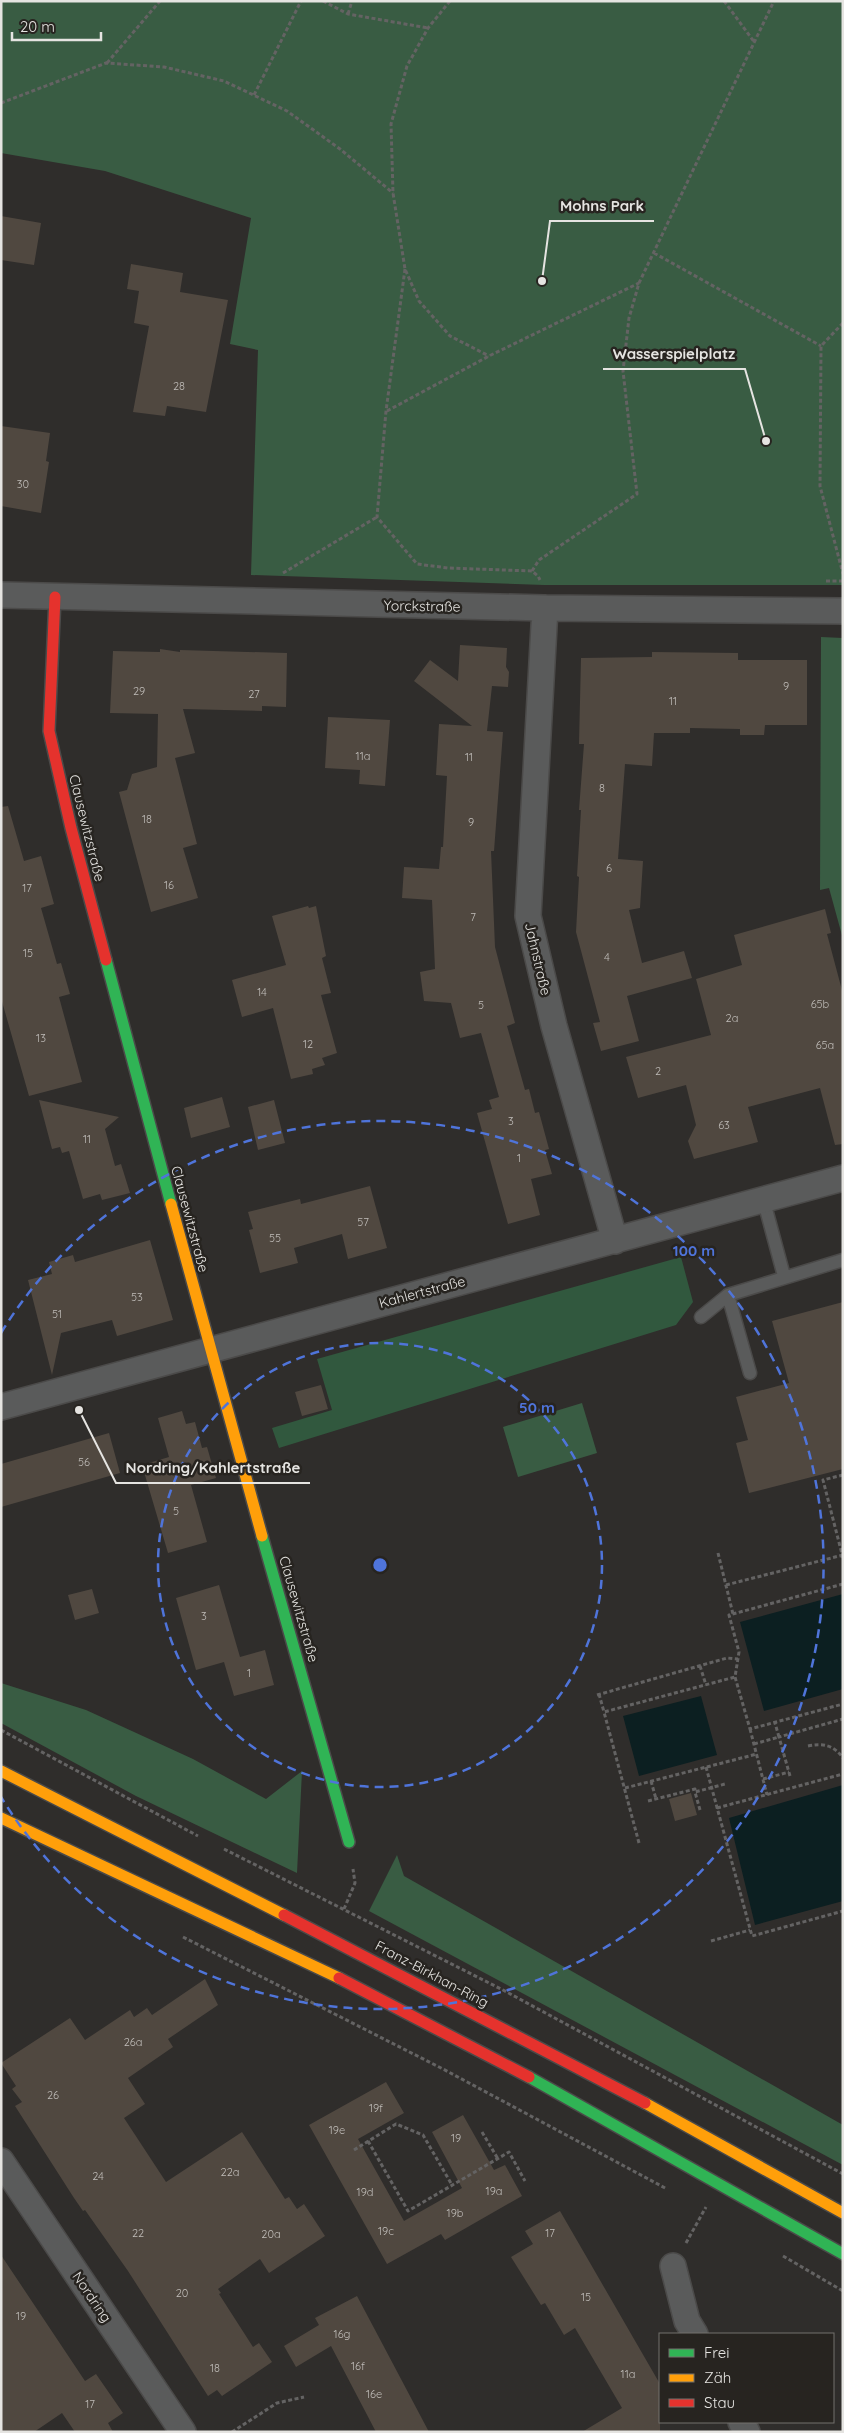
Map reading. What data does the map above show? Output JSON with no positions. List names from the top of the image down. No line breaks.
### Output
{"streets":{"main road":["Clausewitzstraße","Franz-Birkhan-Ring"],"street":["Yorckstraße","Jahnstraße","Kahlertstraße","Nordring"]},"crossings":[["Yorckstraße","Clausewitzstraße"],["Yorckstraße","Jahnstraße"],["Clausewitzstraße","Kahlertstraße"],["Jahnstraße","Kahlertstraße"]],"places":["Mohns Park","Wasserspielplatz","Nordring/Kahlertstraße"],"house_numbers":["28","30","9","29","27","11","11a","11","8","18","9","6","16","17","7","15","4","14","65b","5","2a","13","12","65a","2","3","63","11","1","57","55","53","51","56","5","3","1","26a","26","19f","19e","19","22a","24","19a","19d","19b","19c","22","17","20a","20","15","19","16g","16f","18","11a","16e","17"],"legend":["Frei","Zäh","Stau"],"scale_bar":"20 m","rings":["100 m","50 m"]}
